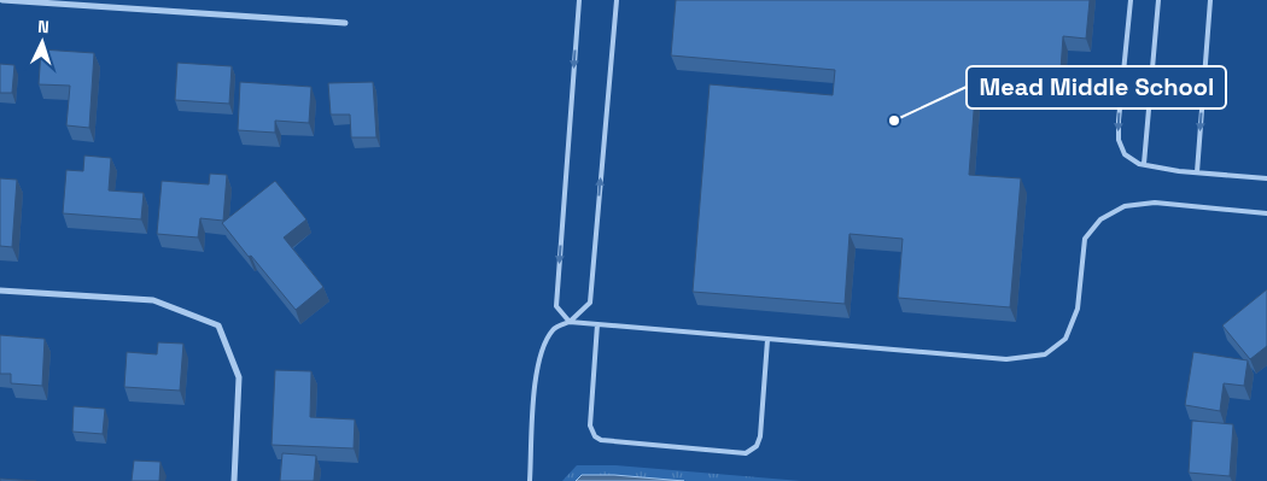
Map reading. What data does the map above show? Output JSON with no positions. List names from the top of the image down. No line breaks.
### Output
{"places":["Mead Middle School"],"north":"top"}
